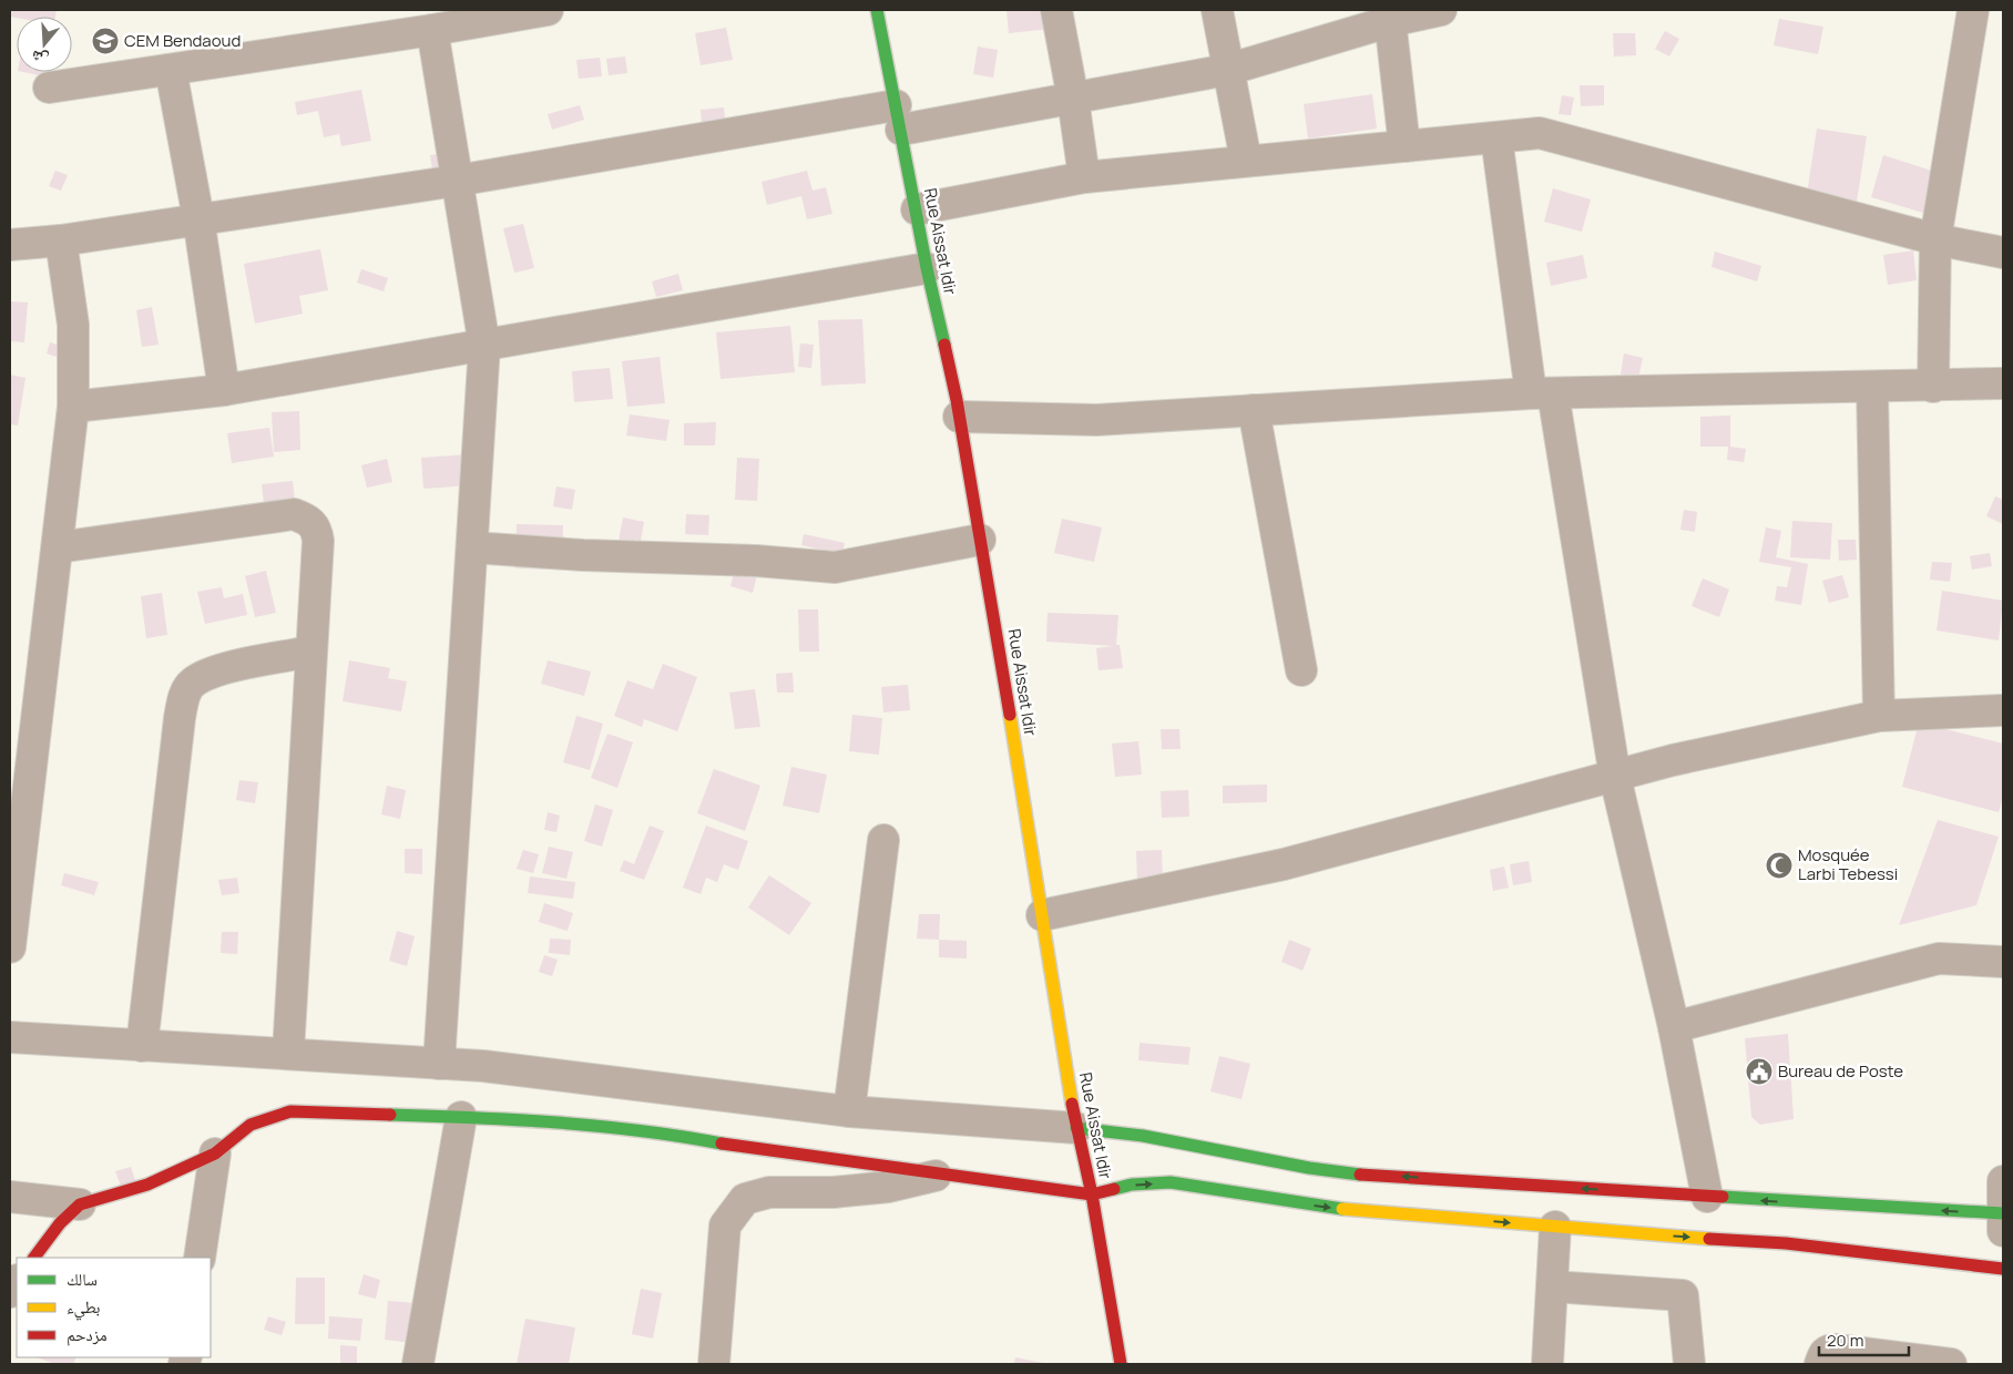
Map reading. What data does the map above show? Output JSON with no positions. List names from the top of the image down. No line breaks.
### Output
{"streets":{"street":["Rue Aissat Idir"]},"places":{"school or university":["CEM Bendaoud"],"mosque":["Mosquée Larbi Tebessi"],"public building":["Bureau de Poste"]},"legend":["سالك","بطيء","مزدحم"],"scale_bar":"20 m","north":"bottom"}
